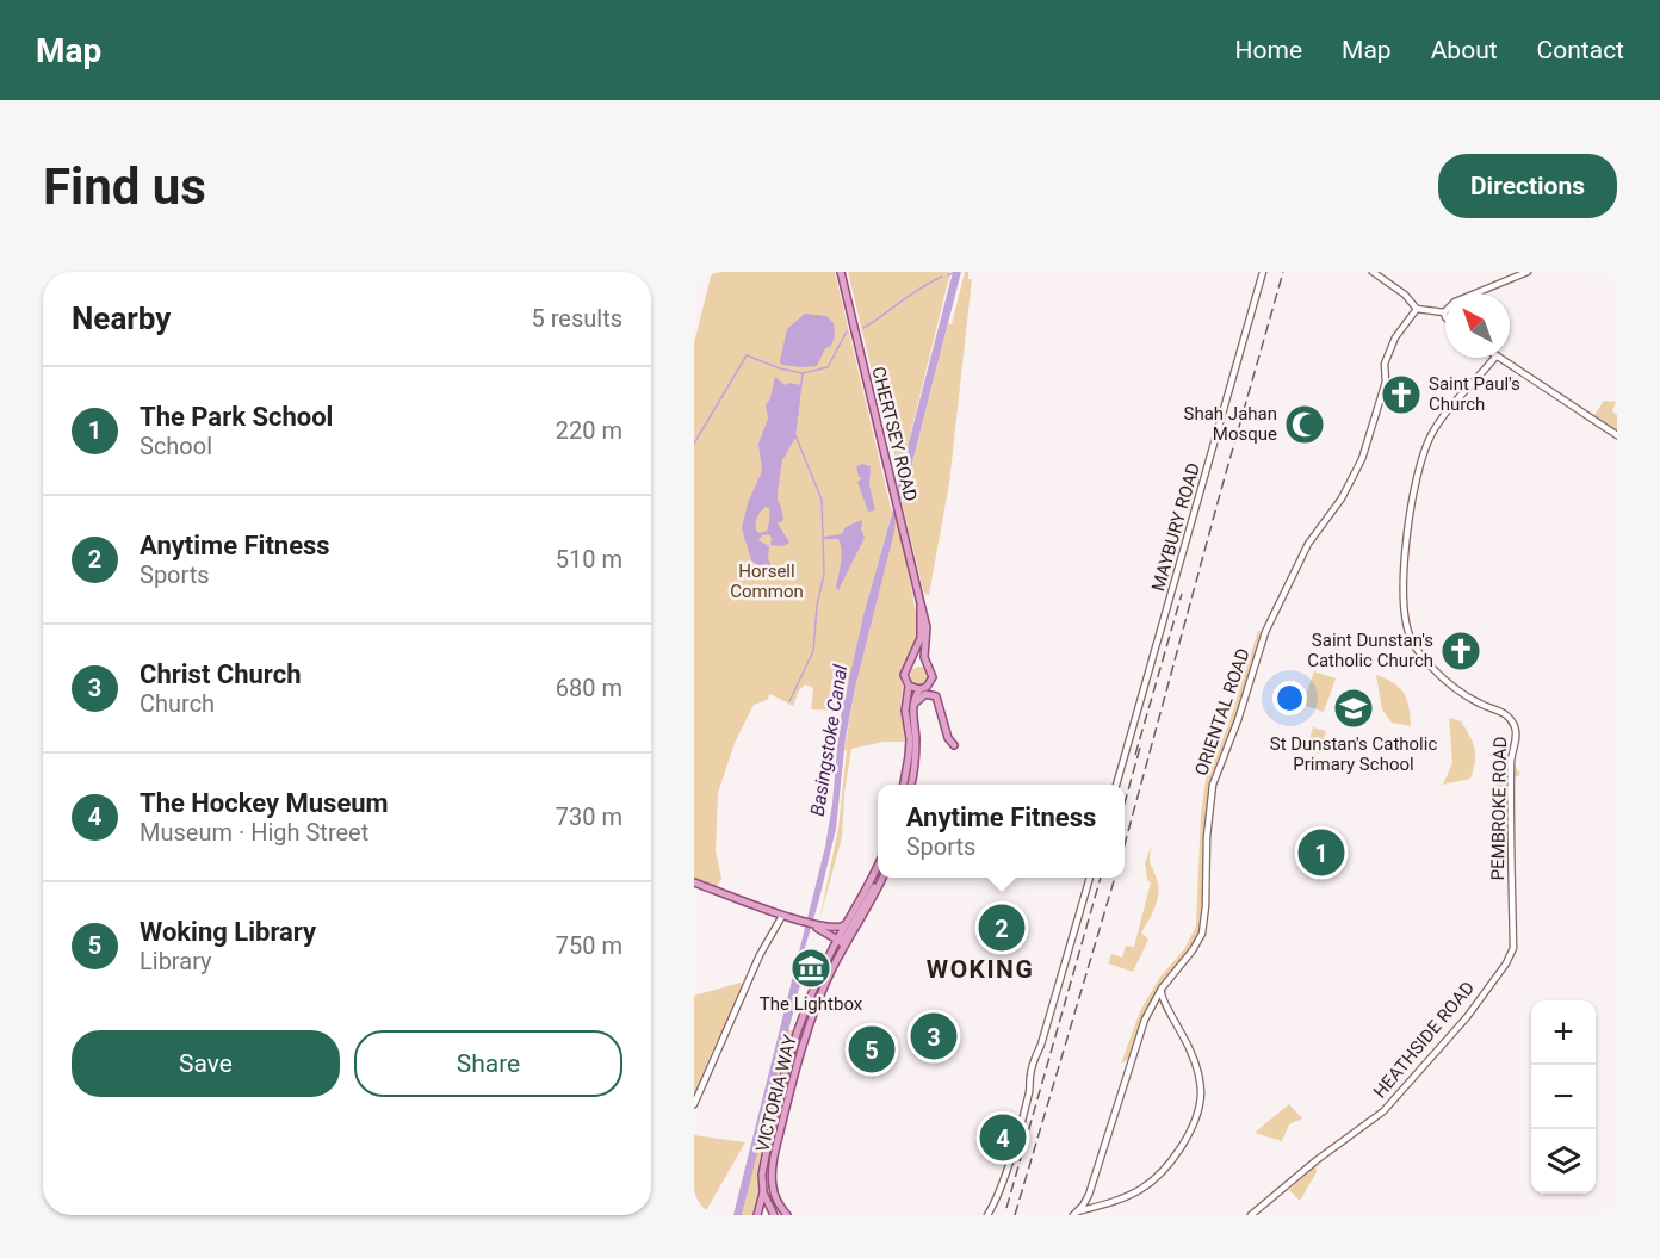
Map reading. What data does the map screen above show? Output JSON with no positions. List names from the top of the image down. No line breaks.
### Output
{"streets":{"main road":["CHERTSEY ROAD","VICTORIA WAY"],"street":["MAYBURY ROAD","ORIENTAL ROAD","PEMBROKE ROAD","HEATHSIDE ROAD"]},"crossings":[["PEMBROKE ROAD","HEATHSIDE ROAD"]],"districts":["WOKING"],"water":["Basingstoke Canal"],"parks":["Horsell Common"],"places":{"church":["Saint Paul's Church","Saint Dunstan's Catholic Church"],"mosque":["Shah Jahan Mosque"],"school or university":["St Dunstan's Catholic Primary School"],"museum":["The Lightbox"]},"north":"top left","page":{"header":"Map","nav":["Home","Map","About","Contact"],"buttons":["Directions",["Save","Share"]],"title":"Find us","heading":["Nearby","5 results"],"list":[{"mark":"1","name":"The Park School","note":"School","value":"220 m"},{"mark":"2","name":"Anytime Fitness","note":"Sports","value":"510 m"},{"mark":"3","name":"Christ Church","note":"Church","value":"680 m"},{"mark":"4","name":"The Hockey Museum","note":"Museum · High Street","value":"730 m"},{"mark":"5","name":"Woking Library","note":"Library","value":"750 m"}],"popup":["Anytime Fitness","Sports"],"pins":["1","2","3","5","4"],"map_buttons":["+","−"]}}
